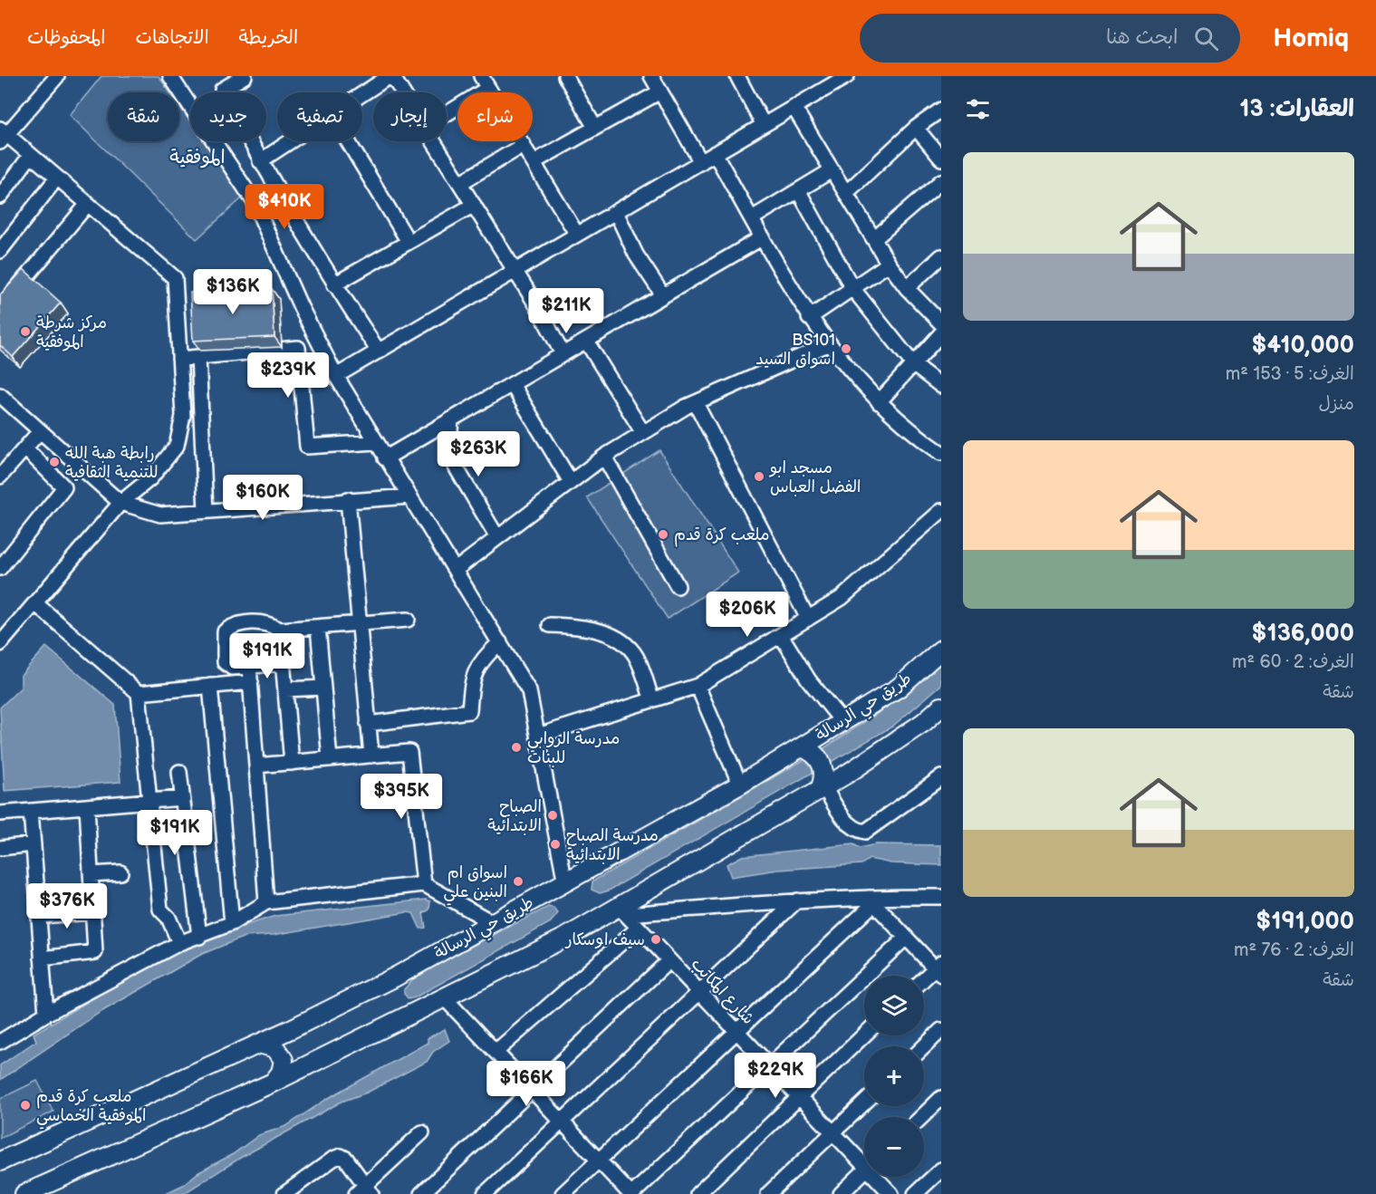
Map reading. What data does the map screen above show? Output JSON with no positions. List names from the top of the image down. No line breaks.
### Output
{"streets":{"main road":["طريق حي الرسالة"],"street":["شارع المكاتب"]},"districts":["الموفقية"],"places":["مركز شرطة الموفقية","BS101 اسواق السيد","رابطة هبة الله للتنمية الثقافية","مسجد ابو الفضل العباس","ملعب كرة قدم","مدرسة الروابي للبنات","الصباح الابتدائية","مدرسة الصباح الابتدائية","اسواق ام البنين علي","سيف اوسكار","ملعب كرة قدم الموفقية الخماسي"],"page":{"header":"Homiq","search":"ابحث هنا","nav":["الخريطة","الاتجاهات","المحفوظات"],"heading":"العقارات: 13","chip":["شراء","إيجار","تصفية","جديد","شقة"],"list":[{"name":"$410,000","note":"الغرف: 5 · 153 m² · منزل"},{"name":"$136,000","note":"الغرف: 2 · 60 m² · شقة"},{"name":"$191,000","note":"الغرف: 2 · 76 m² · شقة"}],"price":["$410K","$136K","$211K","$239K","$263K","$160K","$206K","$191K","$395K","$191K","$376K","$229K","$166K"],"map_buttons":["+","−"]}}
